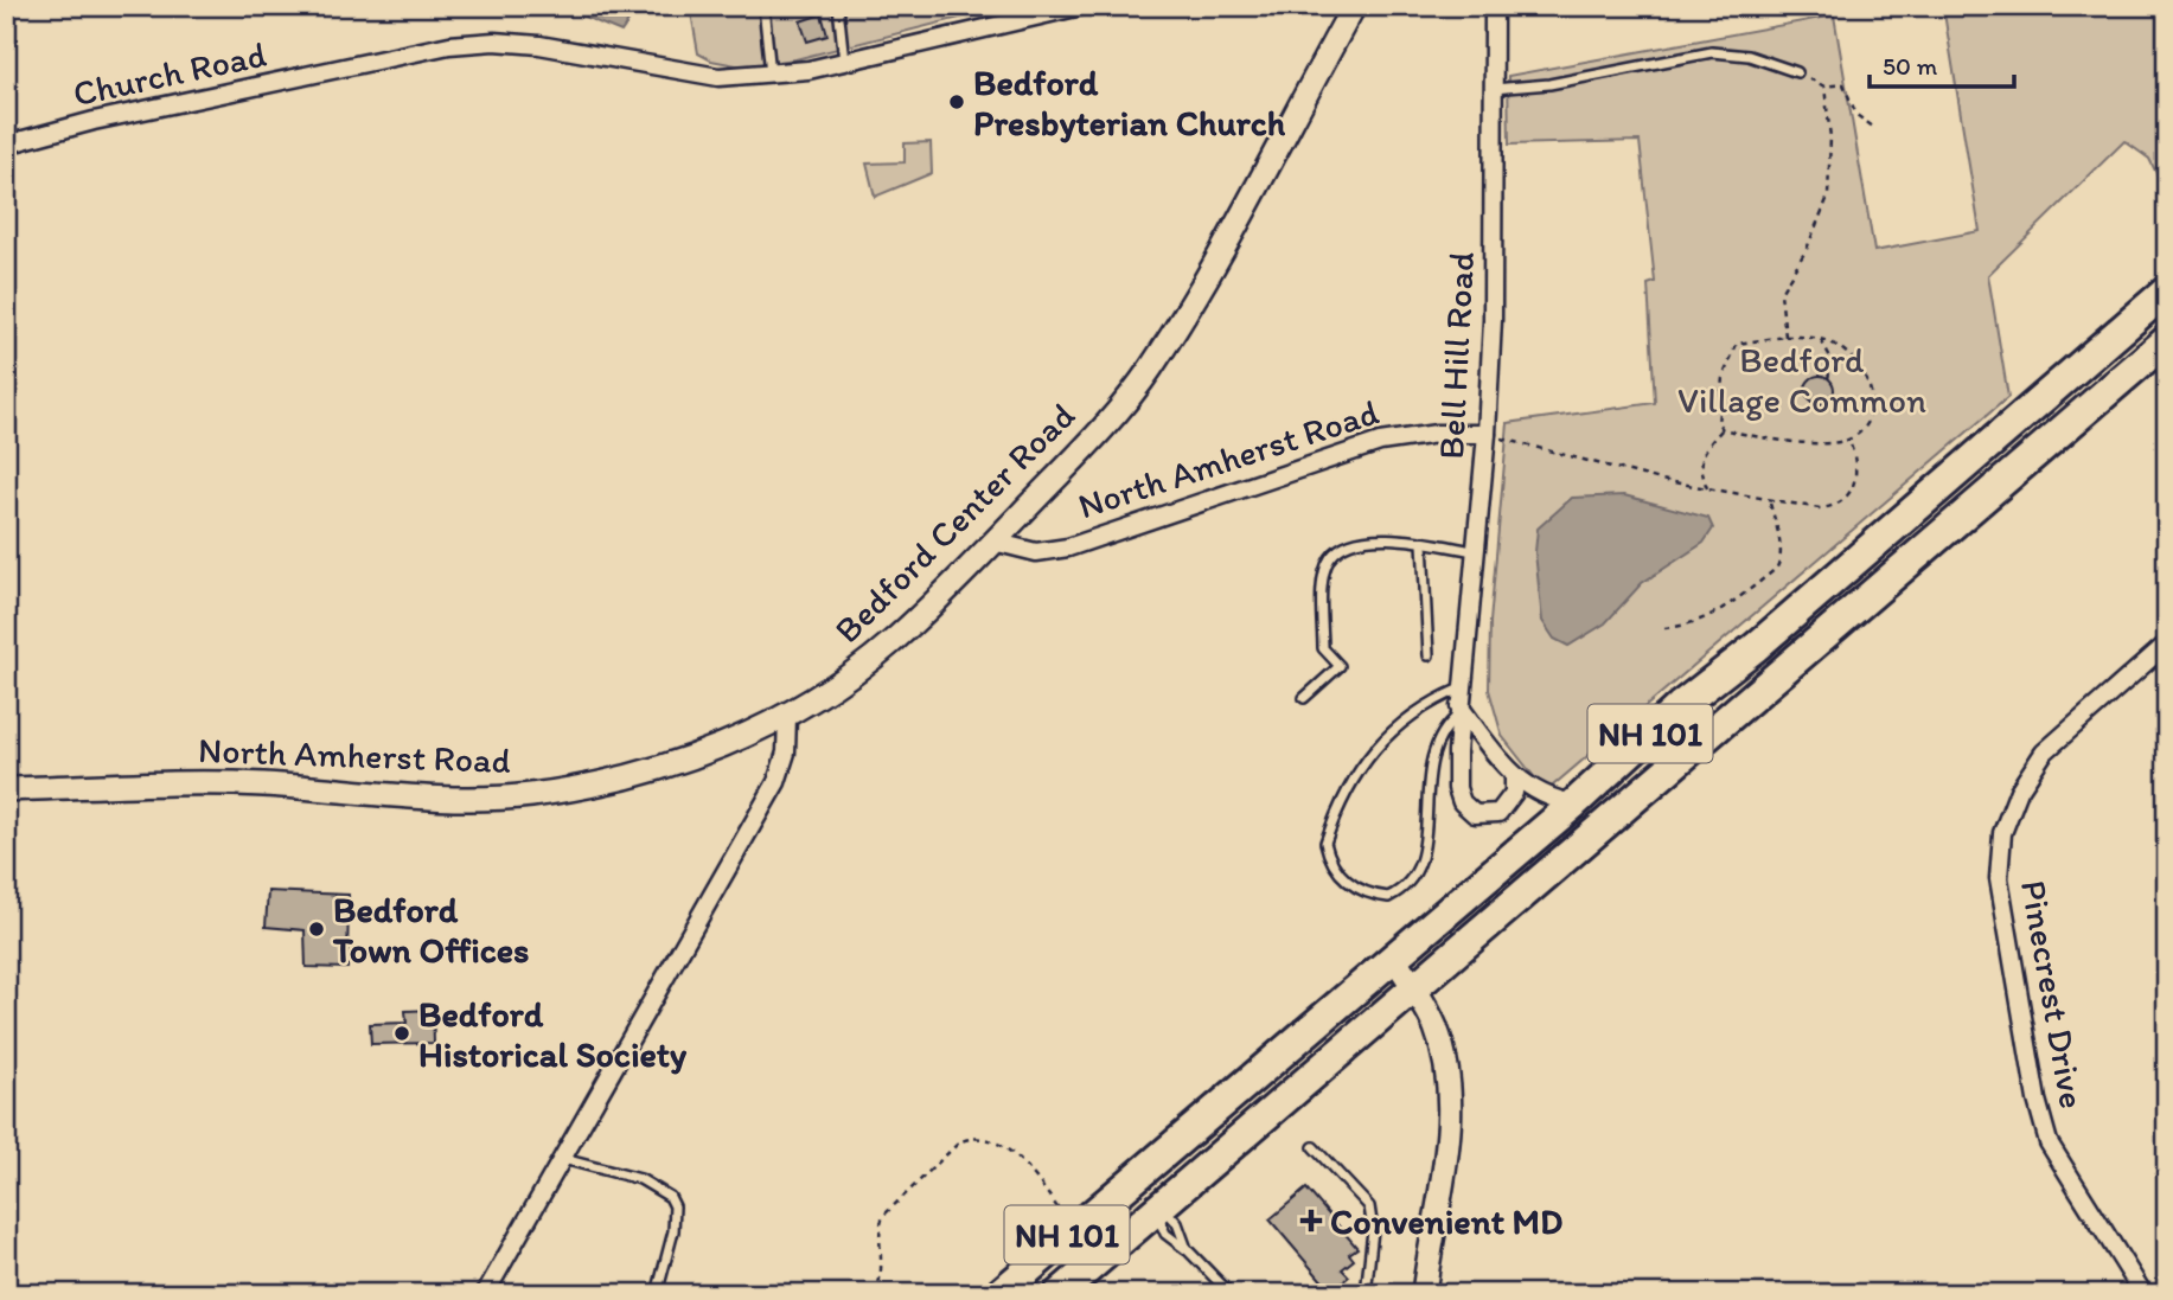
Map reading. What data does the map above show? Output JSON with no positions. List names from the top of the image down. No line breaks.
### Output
{"streets":{"highway":["NH 101"],"street":["Church Road","Bell Hill Road","North Amherst Road","Bedford Center Road","Pinecrest Drive"]},"crossings":[["Bell Hill Road","North Amherst Road"],["North Amherst Road","Bedford Center Road"]],"parks":["Bedford Village Common"],"places":{"other":["Bedford Presbyterian Church","Bedford Town Offices","Bedford Historical Society"],"health":["Convenient MD"]},"scale_bar":"50 m"}
